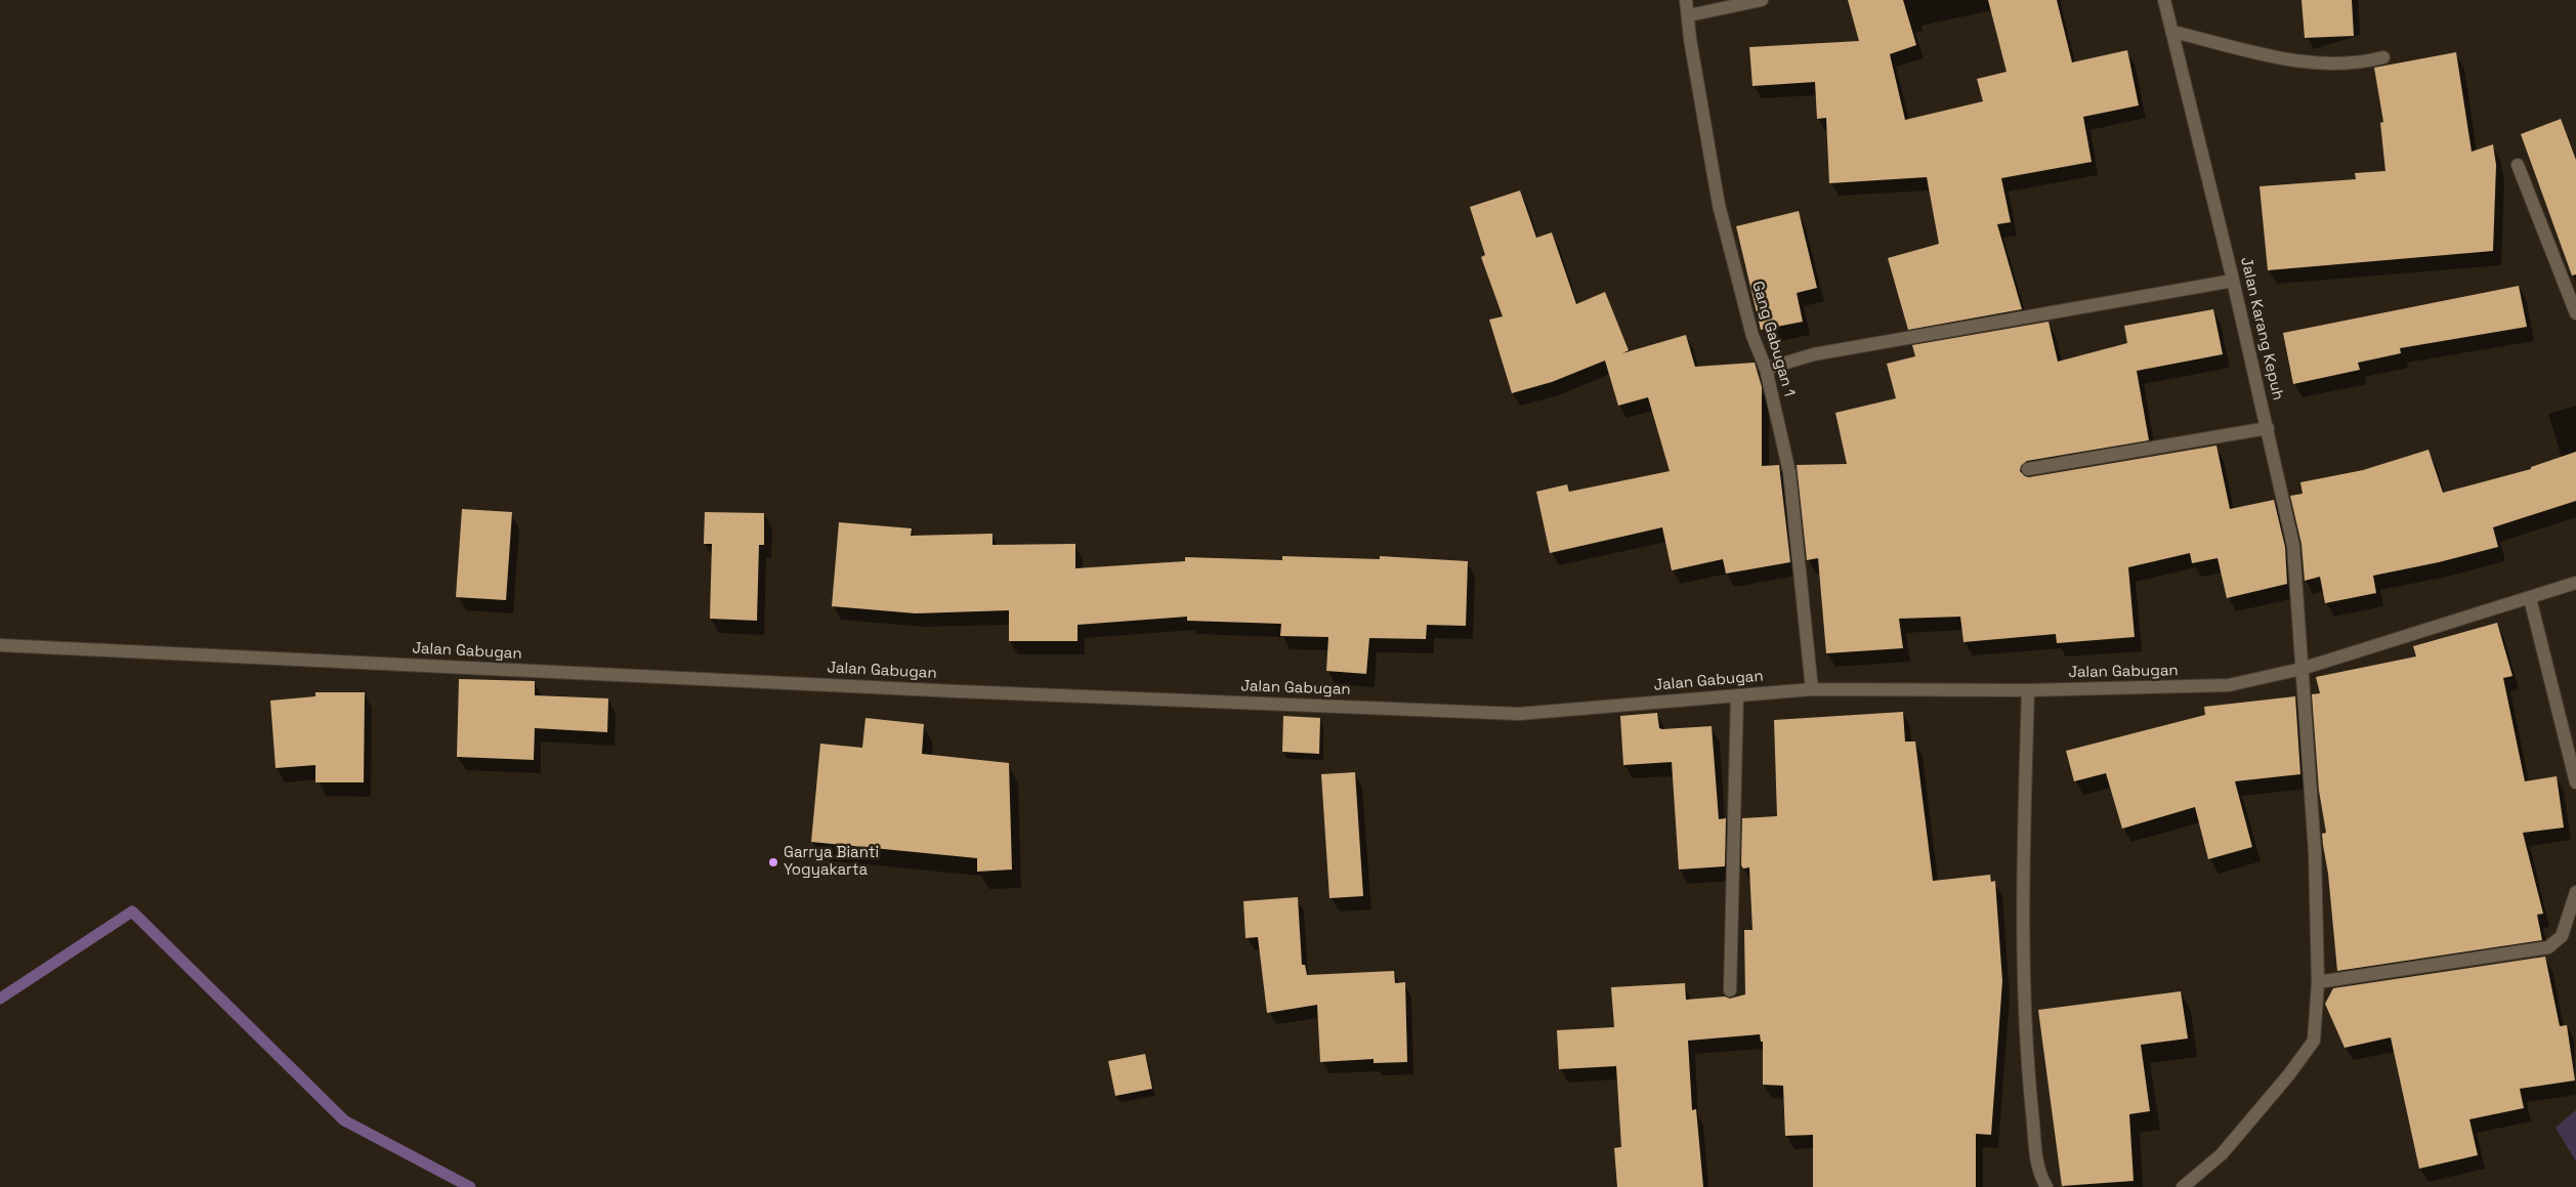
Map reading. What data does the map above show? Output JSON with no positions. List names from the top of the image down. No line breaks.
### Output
{"streets":{"street":["Jalan Karang Kepuh","Gang Gabugan 1","Jalan Gabugan"]},"crossings":[["Jalan Karang Kepuh","Jalan Gabugan"],["Gang Gabugan 1","Jalan Gabugan"]],"places":["Garrya Bianti Yogyakarta"]}
